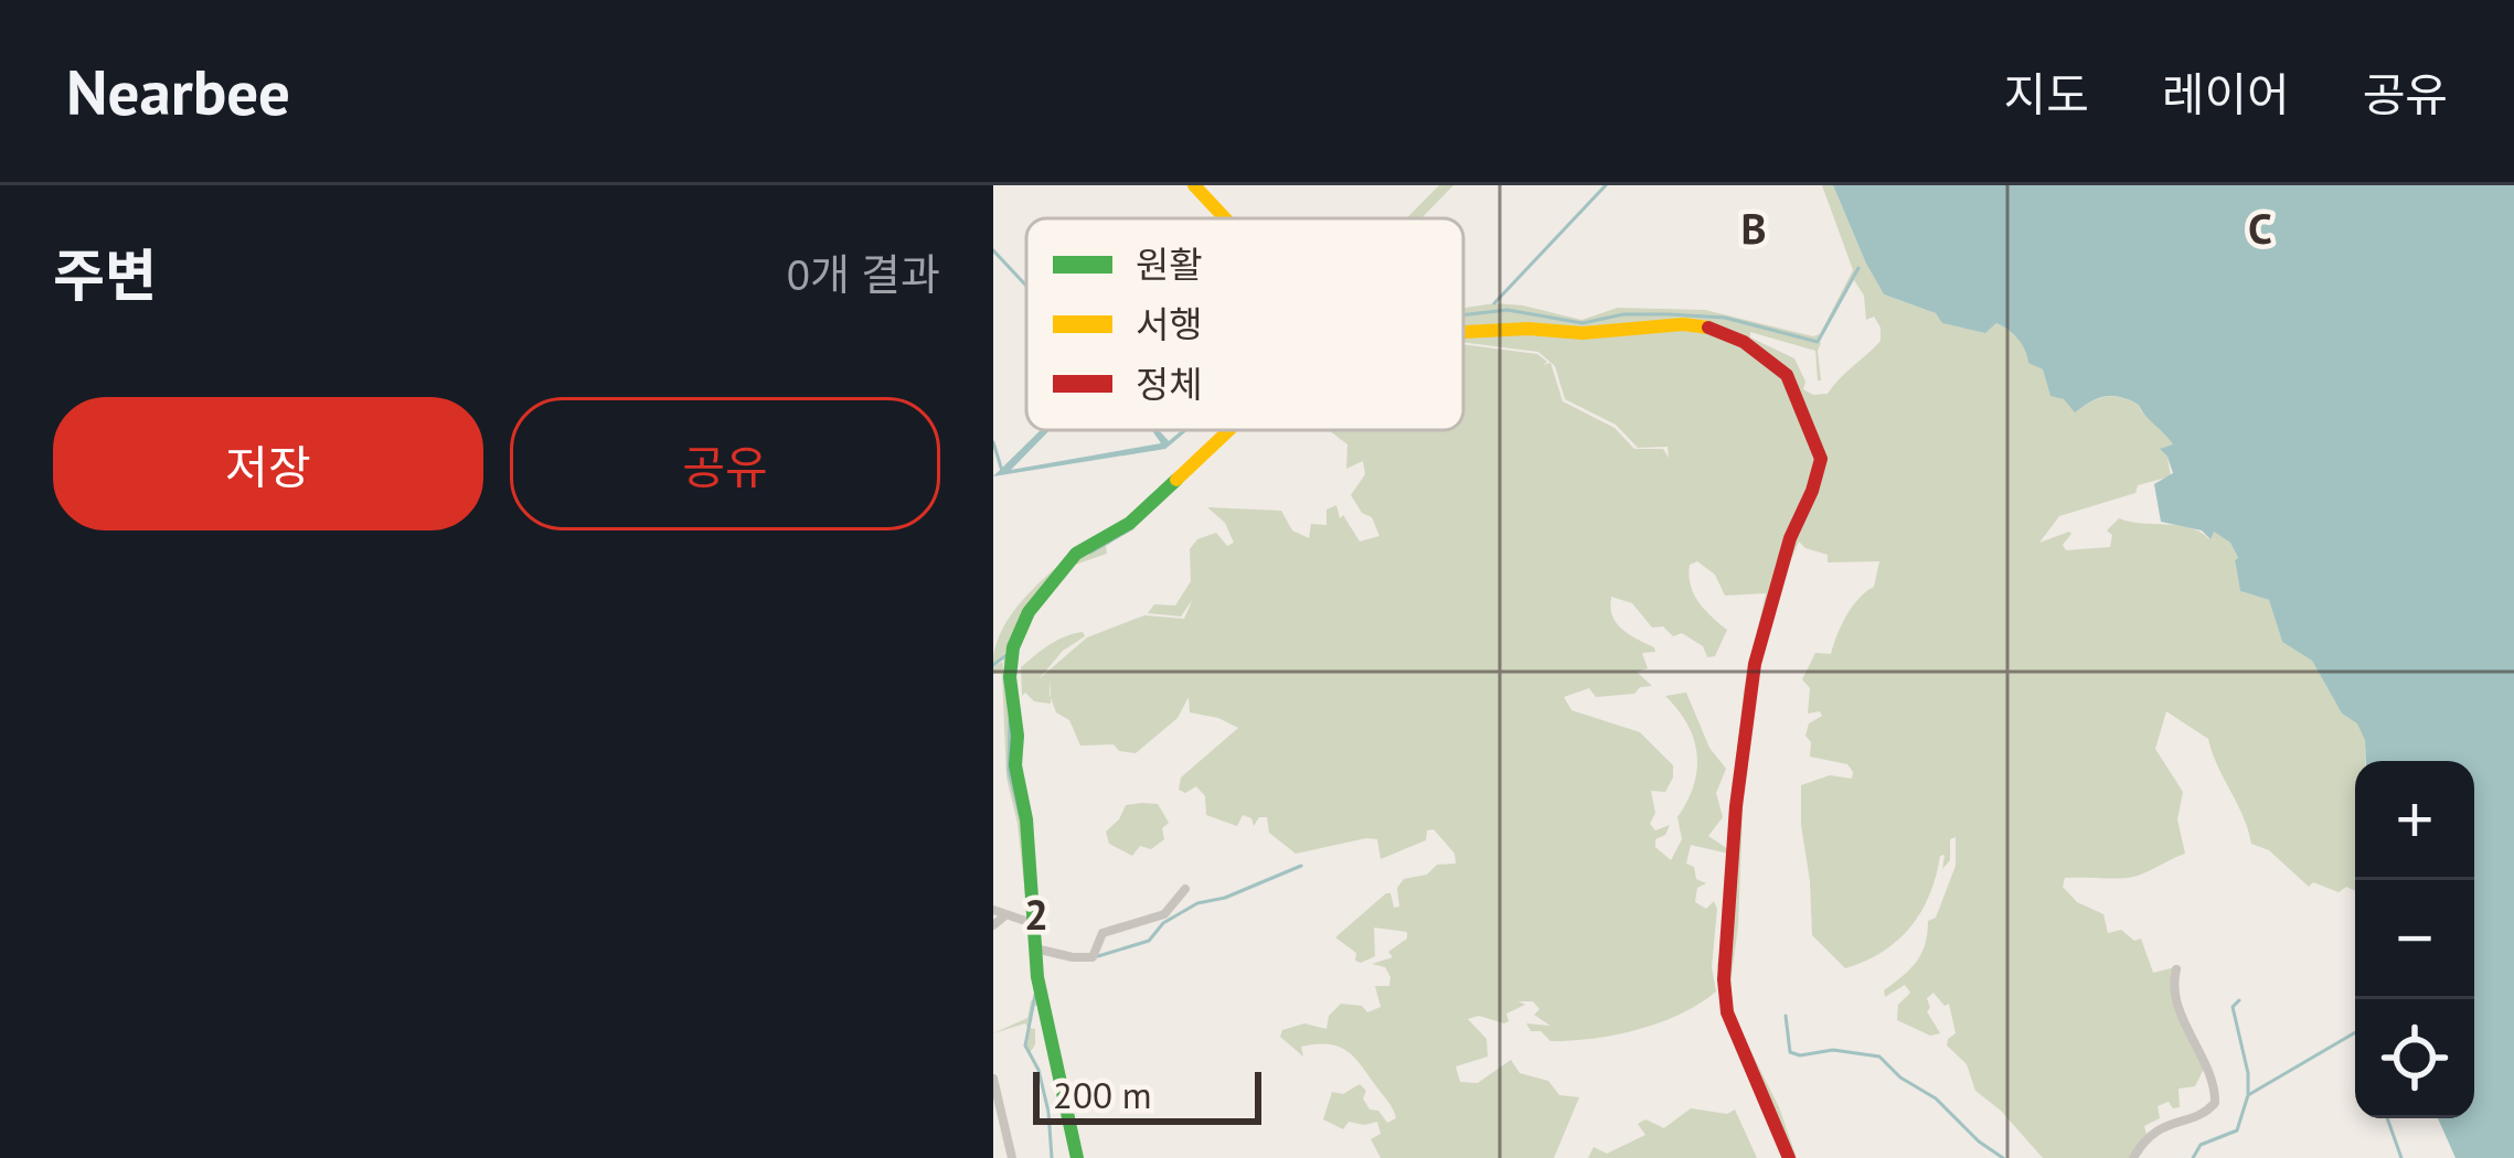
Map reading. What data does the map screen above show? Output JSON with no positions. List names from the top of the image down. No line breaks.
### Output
{"legend":["원활","서행","정체"],"scale_bar":"200 m","page":{"header":"Nearbee","nav":["지도","레이어","공유"],"heading":["주변","0개 결과"],"buttons":["저장","공유"],"map_buttons":["+","−"],"scale":"200 m"},"grid":{"columns":["B","C"],"rows":["2"]}}
